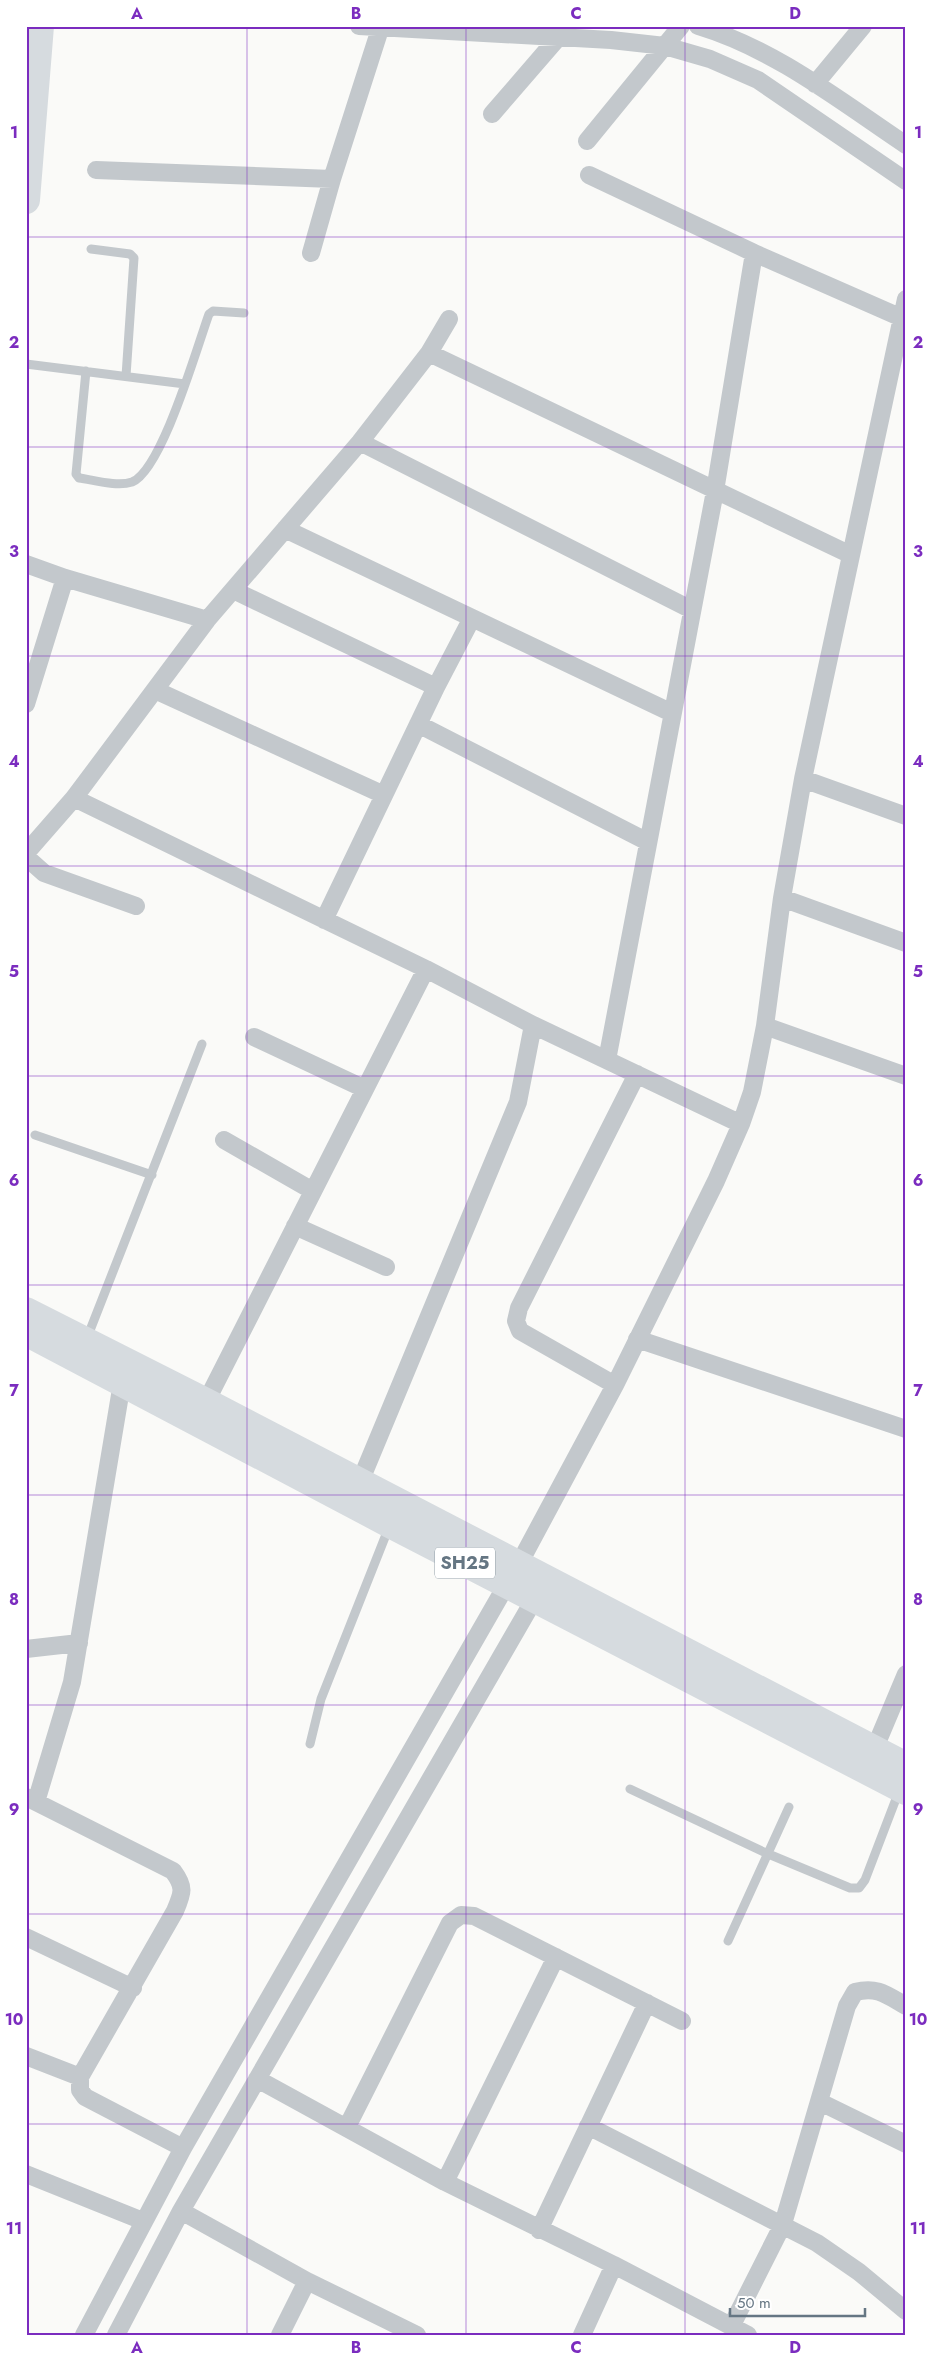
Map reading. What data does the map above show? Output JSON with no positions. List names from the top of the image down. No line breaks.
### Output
{"streets":{"main road":["SH25"]},"scale_bar":"50 m","grid":{"columns":["A","B","C","D"],"rows":["1","2","3","4","5","6","7","8","9","10","11"]}}
